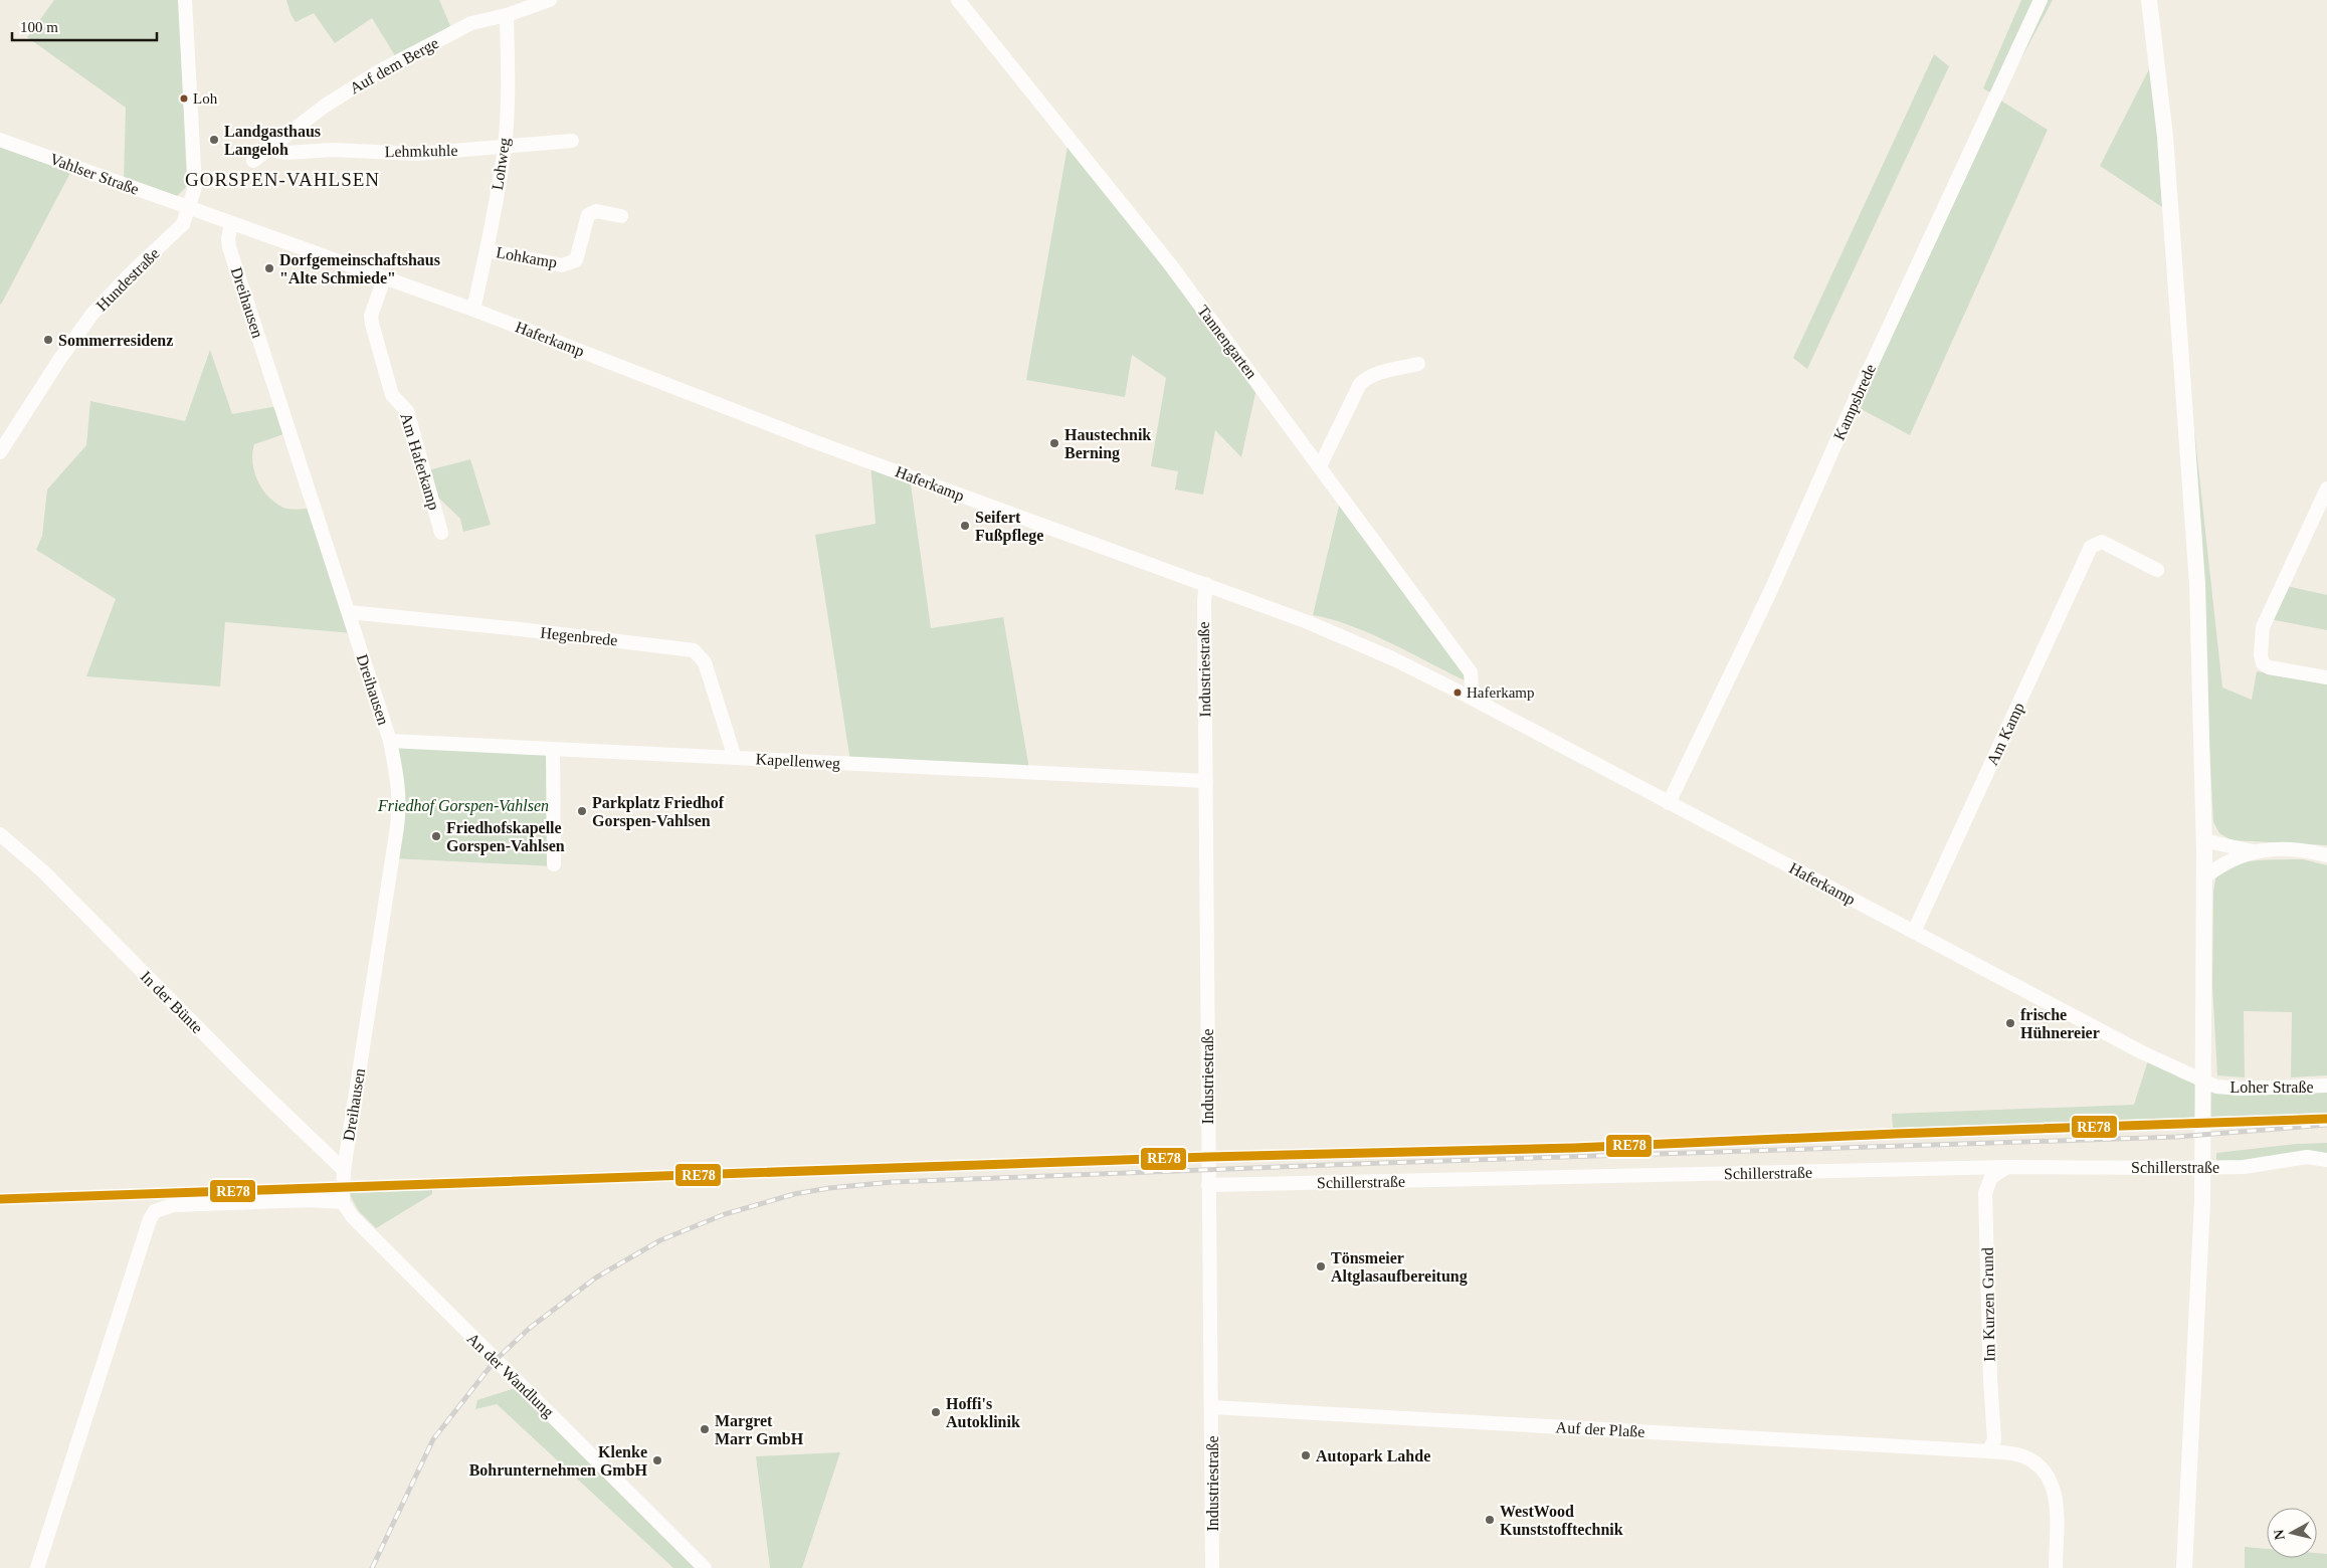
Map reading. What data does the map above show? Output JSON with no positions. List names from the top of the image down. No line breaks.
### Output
{"streets":{"street":["Auf dem Berge","Lehmkuhle","Lohweg","Vahlser Straße","Lohkamp","Hundestraße","Dreihausen","Haferkamp","Tannengarten","Kampsbrede","Am Haferkamp","Hegenbrede","Industriestraße","Am Kamp","Kapellenweg","In der Bünte","Loher Straße","Schillerstraße","Im Kurzen Grund","An der Wandlung","Auf der Plaße"]},"crossings":[["Auf dem Berge","Lehmkuhle"],["Auf dem Berge","Lohweg"],["Lehmkuhle","Lohweg"],["Lohweg","Lohkamp"],["Lohweg","Haferkamp"],["Vahlser Straße","Hundestraße"],["Vahlser Straße","Haferkamp"],["Hundestraße","Haferkamp"],["Dreihausen","Haferkamp"],["Dreihausen","Hegenbrede"],["Dreihausen","Kapellenweg"],["Dreihausen","In der Bünte"],["Haferkamp","Tannengarten"],["Haferkamp","Kampsbrede"],["Haferkamp","Am Haferkamp"],["Haferkamp","Industriestraße"],["Haferkamp","Am Kamp"],["Haferkamp","Loher Straße"],["Hegenbrede","Kapellenweg"],["Industriestraße","Kapellenweg"],["Industriestraße","Schillerstraße"],["Industriestraße","Auf der Plaße"],["Schillerstraße","Im Kurzen Grund"],["Im Kurzen Grund","Auf der Plaße"]],"districts":["GORSPEN-VAHLSEN"],"parks":["Friedhof Gorspen-Vahlsen"],"places":["Loh","Landgasthaus Langeloh","Dorfgemeinschaftshaus \"Alte Schmiede\"","Sommerresidenz","Haustechnik Berning","Seifert Fußpflege","Haferkamp","Parkplatz Friedhof Gorspen-Vahlsen","Friedhofskapelle Gorspen-Vahlsen","frische Hühnereier","Tönsmeier Altglasaufbereitung","Hoffi's Autoklinik","Margret Marr GmbH","Autopark Lahde","Klenke Bohrunternehmen GmbH","WestWood Kunststofftechnik"],"lines":["transit line RE78"],"scale_bar":"100 m","north":"left"}
